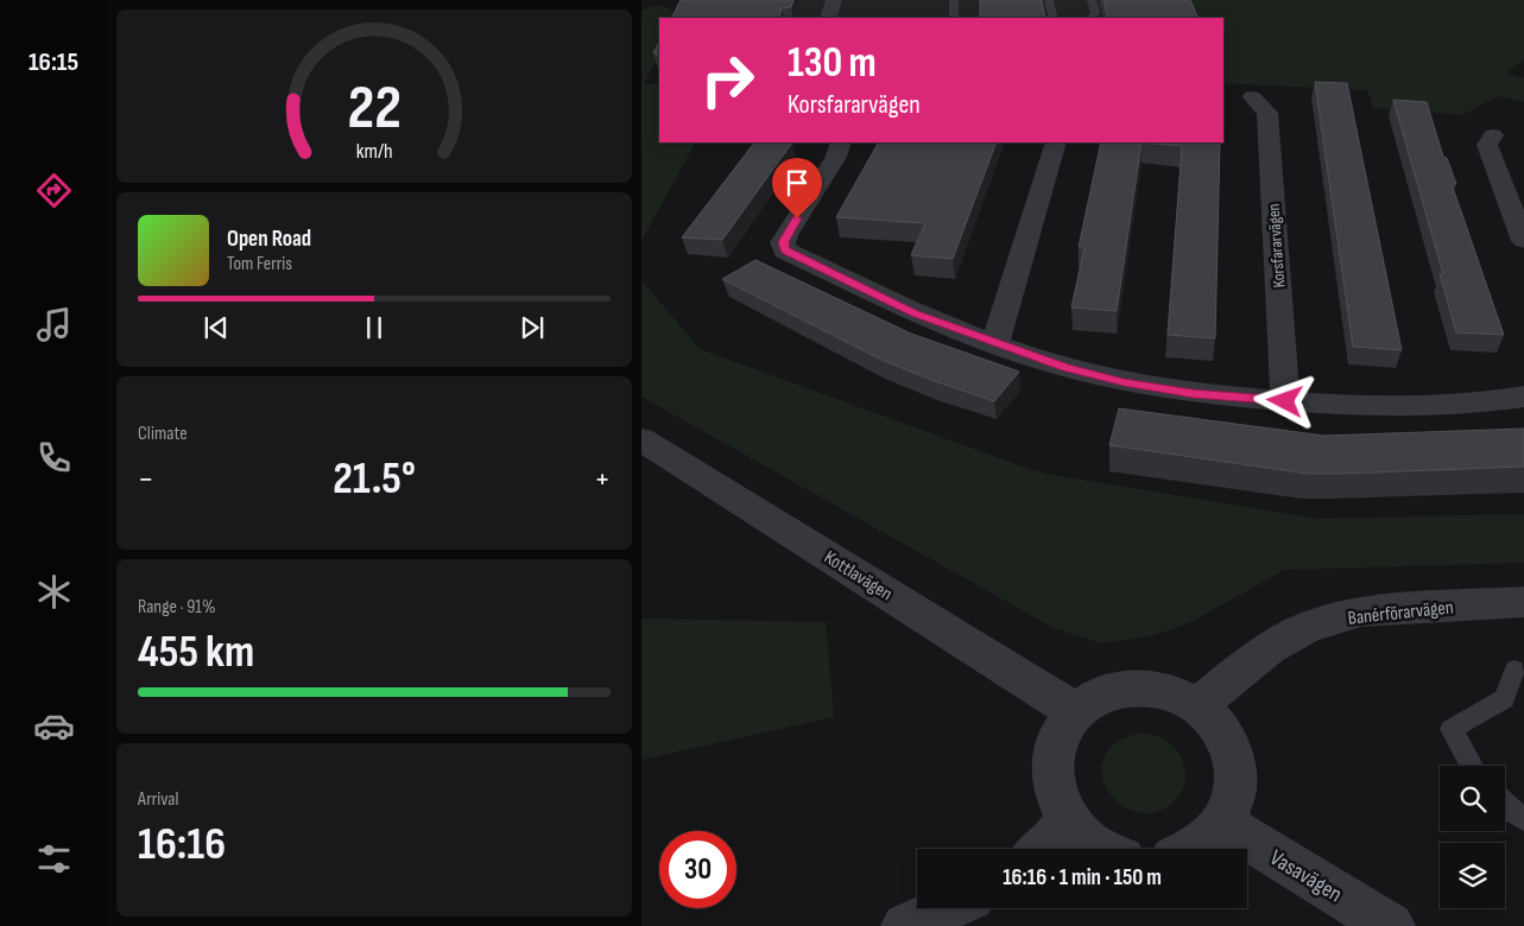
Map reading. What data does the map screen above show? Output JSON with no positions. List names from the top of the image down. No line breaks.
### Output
{"streets":{"street":["Korsfararvägen","Kottlavägen","Banérförarvägen","Vasavägen"]},"page":{"tabs":"16:15","turn":["130 m","Korsfararvägen"],"song":["Open Road","Tom Ferris"],"tile":["Climate",["Range · 91%","455 km"],["Arrival","16:16"]],"heat":["−","21.5°","+"],"limit":"30","trip":"16:16 · 1 min · 150 m","gauge":["22","km/h"]}}
